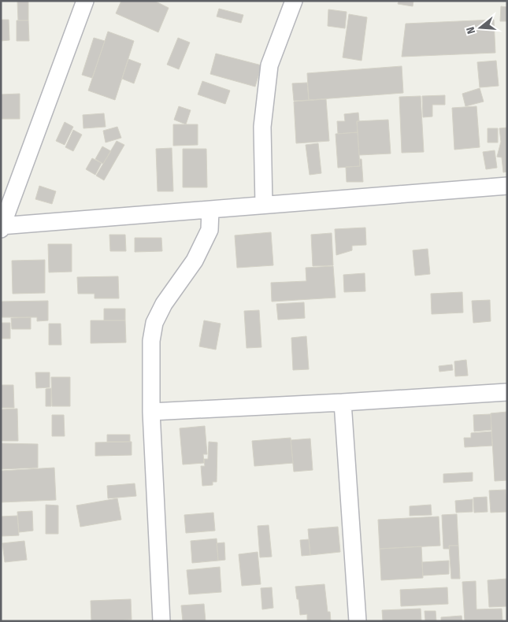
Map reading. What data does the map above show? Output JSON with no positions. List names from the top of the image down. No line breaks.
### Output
{"north":"left"}
